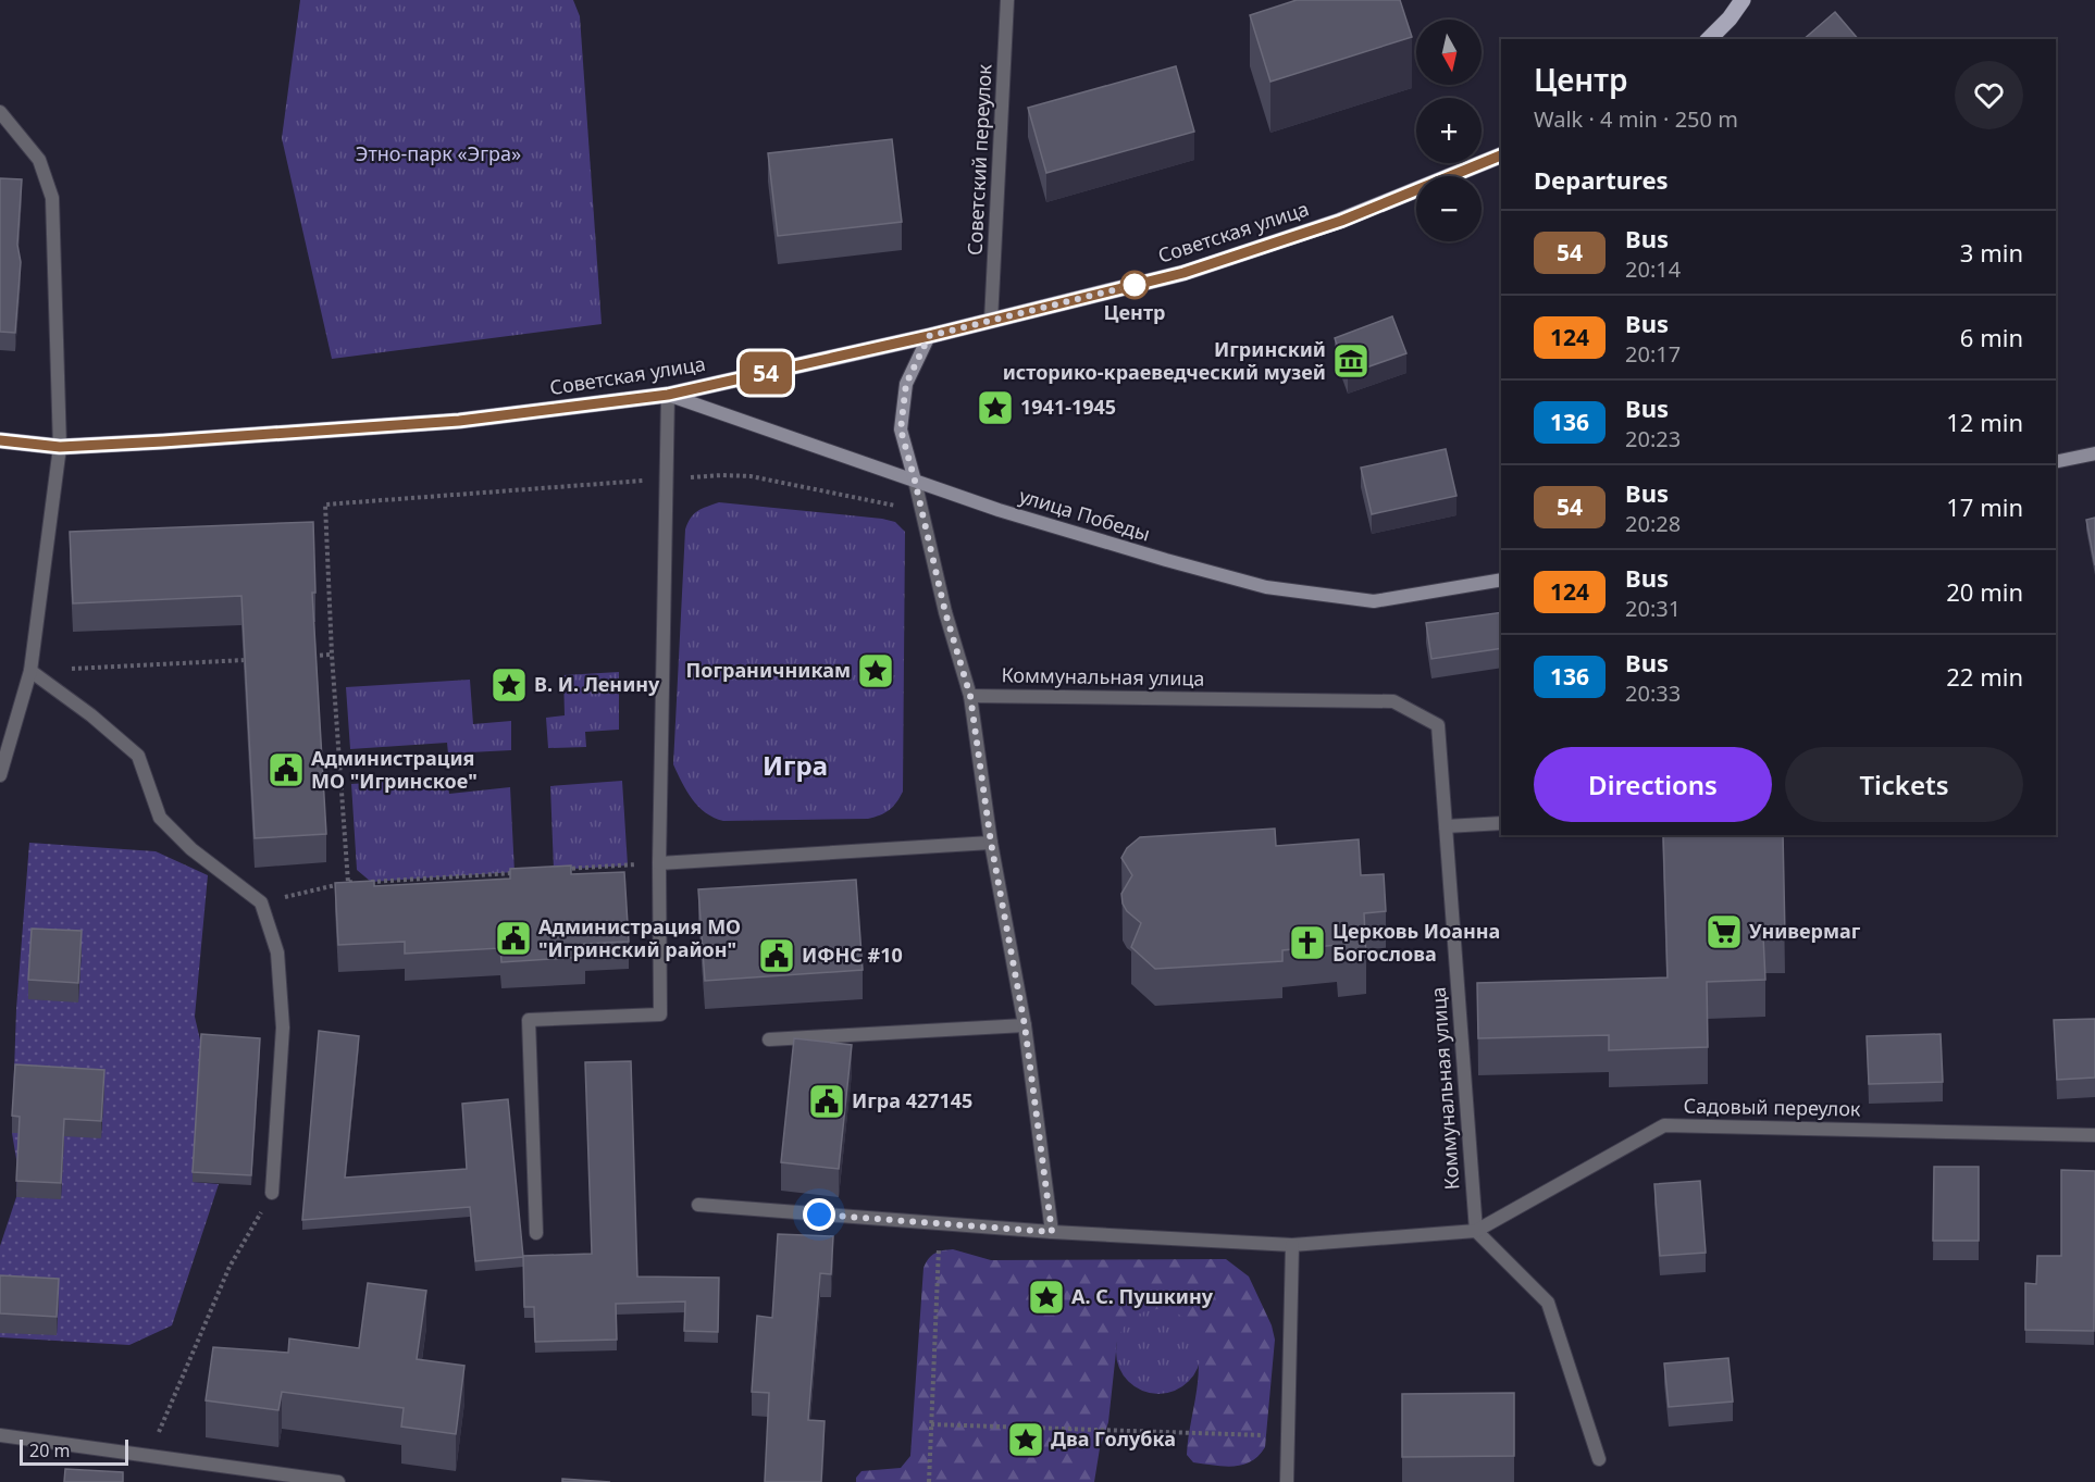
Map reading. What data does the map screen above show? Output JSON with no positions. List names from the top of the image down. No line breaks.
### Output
{"streets":{"main road":["Советская улица","улица Победы"],"street":["Советский переулок","Коммунальная улица","Садовый переулок"]},"crossings":[["Советский переулок","Советская улица"],["Советская улица","улица Победы"],["Коммунальная улица","Садовый переулок"]],"districts":["Игра"],"parks":["Этно-парк «Эгра»"],"places":{"other":["Центр"],"museum":["Игринский историко-краеведческий музей"],"place":["1941-1945","Пограничникам","В. И. Ленину","А. С. Пушкину","Два Голубка"],"public building":["Администрация МО \"Игринское\"","Администрация МО \"Игринский район\"","ИФНС #10","Игра 427145"],"supermarket":["Универмаг"],"church":["Церковь Иоанна Богослова"]},"lines":["bus line 54"],"scale_bar":"20 m","north":"bottom","page":{"on_map":"54","map_buttons":["+","−"],"heading":[["Центр","Walk · 4 min · 250 m"],"Departures"],"list":[{"mark":"54","name":"Bus","note":"20:14","value":"3 min"},{"mark":"124","name":"Bus","note":"20:17","value":"6 min"},{"mark":"136","name":"Bus","note":"20:23","value":"12 min"},{"mark":"54","name":"Bus","note":"20:28","value":"17 min"},{"mark":"124","name":"Bus","note":"20:31","value":"20 min"},{"mark":"136","name":"Bus","note":"20:33","value":"22 min"}],"buttons":["Directions","Tickets"],"scale":"20 m"}}
